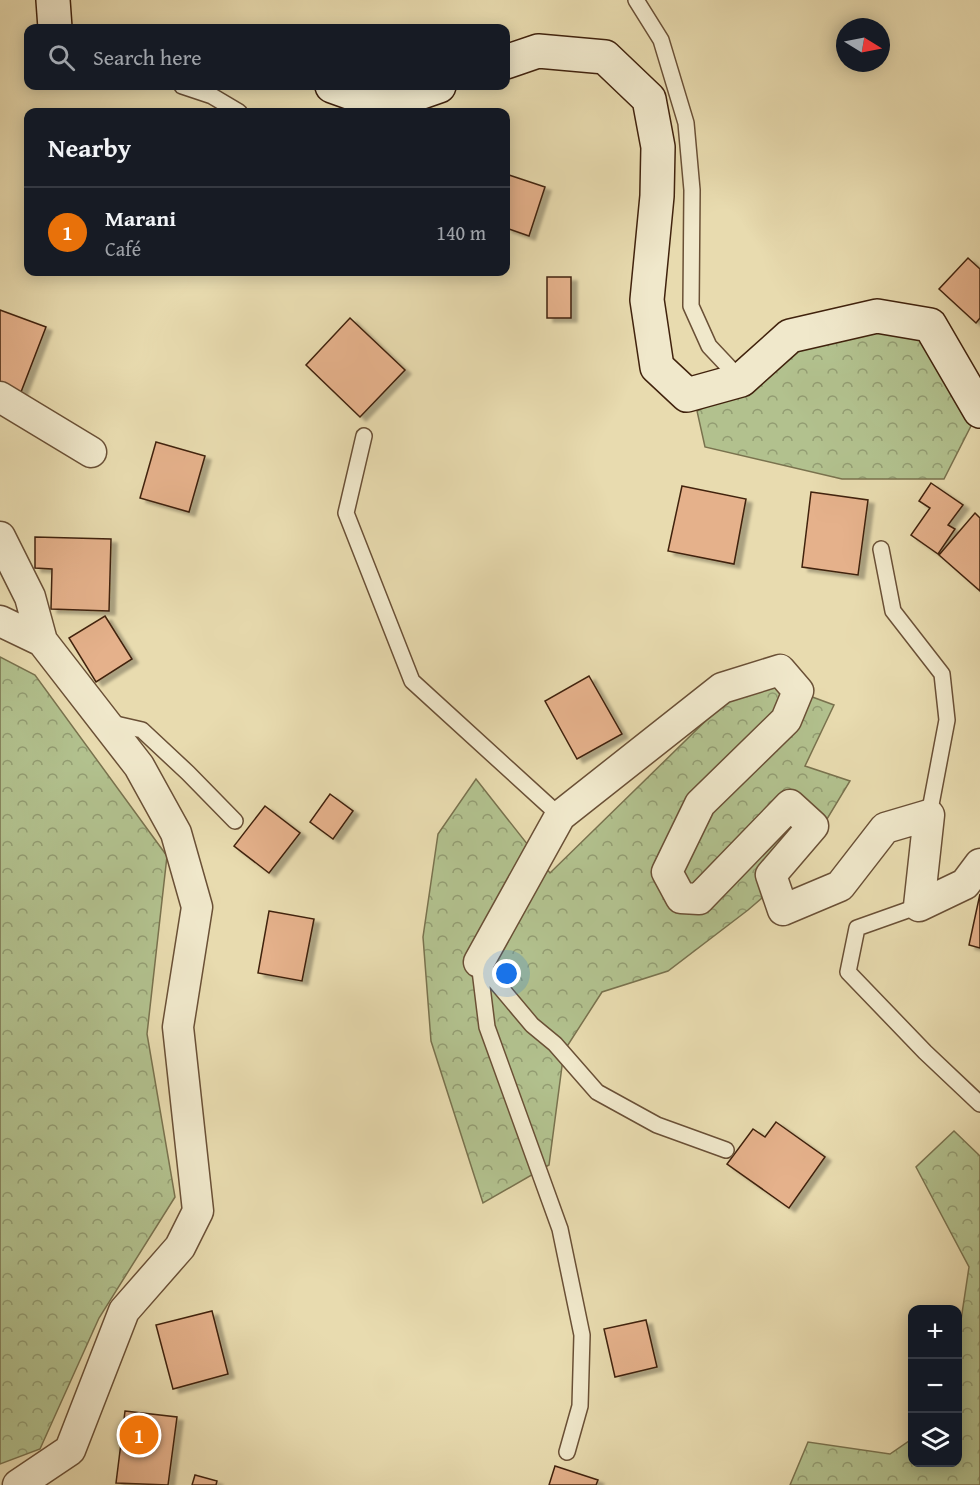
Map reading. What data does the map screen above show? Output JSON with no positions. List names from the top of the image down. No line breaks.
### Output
{"north":"right","page":{"search":"Search here","heading":"Nearby","list":[{"mark":"1","name":"Marani","note":"Café","value":"140 m"}],"map_buttons":["+","−"],"pins":"1"}}
